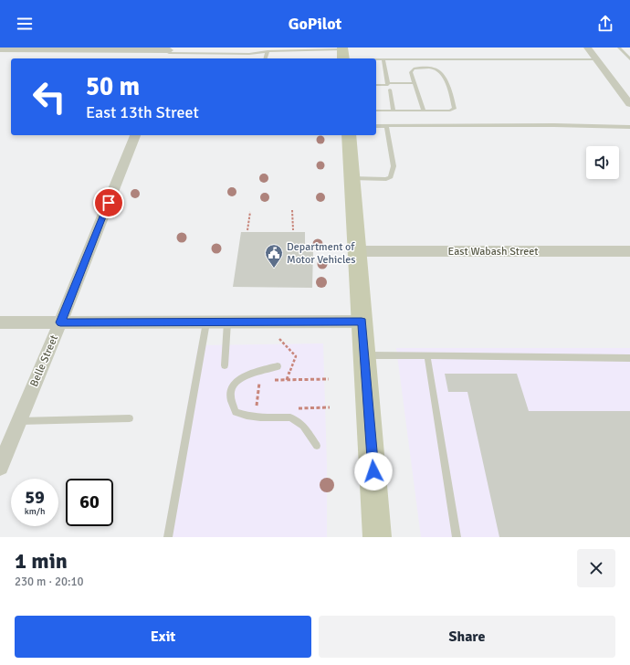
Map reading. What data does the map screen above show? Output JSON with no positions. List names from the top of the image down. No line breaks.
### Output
{"streets":{"street":["East Wabash Street","Belle Street"]},"places":{"public building":["Department of Motor Vehicles"]},"page":{"header":"GoPilot","turn":["50 m","East 13th Street"],"speed":"59 km/h","limit":"60","heading":["1 min","230 m · 20:10"],"buttons":["Exit","Share"]}}
